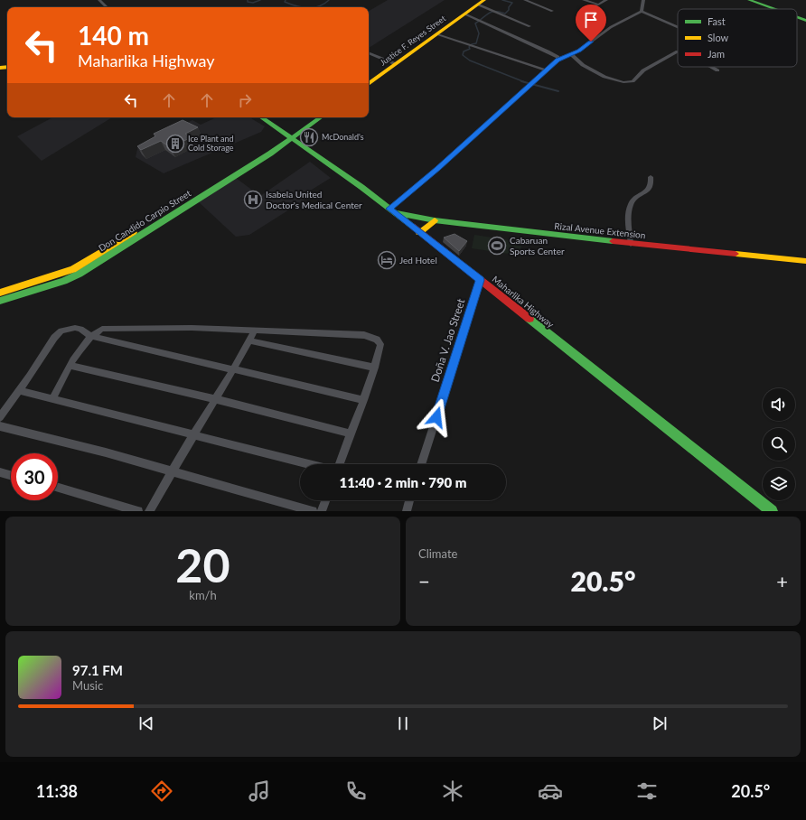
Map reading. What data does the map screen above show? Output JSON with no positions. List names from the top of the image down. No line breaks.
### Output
{"streets":{"main road":["Justice F. Reyes Street","Don Candido Carpio Street","Rizal Avenue Extension","Maharlika Highway"],"street":["Doña V. Jao Street"]},"crossings":[["Don Candido Carpio Street","Maharlika Highway"],["Rizal Avenue Extension","Maharlika Highway"],["Maharlika Highway","Doña V. Jao Street"]],"places":{"restaurant":["McDonald's"],"building":["Ice Plant and Cold Storage"],"hospital":["Isabela United Doctor's Medical Center"],"sports":["Cabaruan Sports Center"],"hotel":["Jed Hotel"]},"legend":["Fast","Slow","Jam"],"page":{"turn":["140 m","Maharlika Highway"],"limit":"30","trip":"11:40 · 2 min · 790 m","tile":[["20","km/h"],"Climate"],"heat":["−","20.5°","+"],"song":["97.1 FM","Music"],"tabs":["11:38","20.5°"]}}
